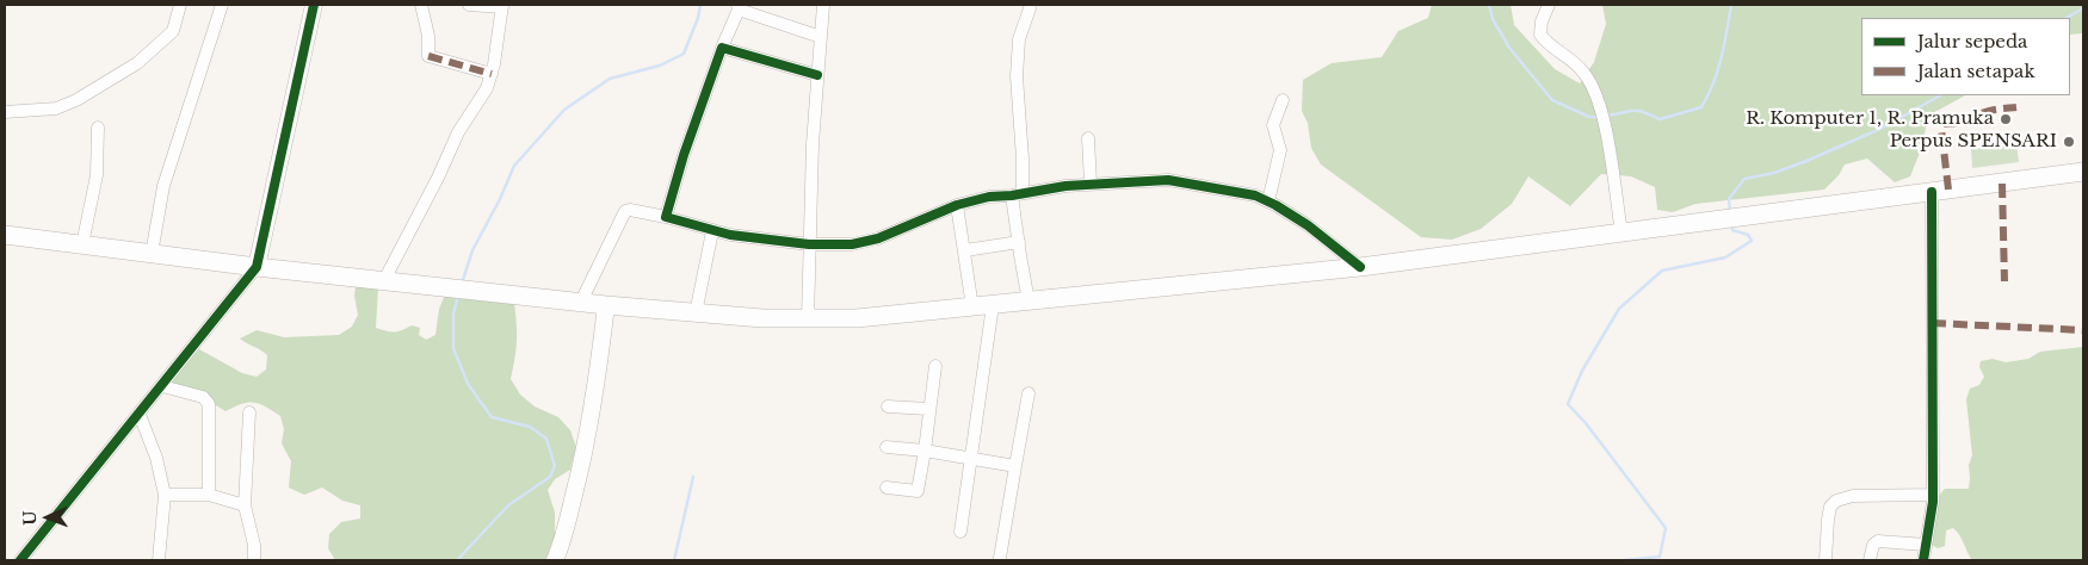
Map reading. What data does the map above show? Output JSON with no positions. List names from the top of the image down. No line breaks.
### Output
{"places":["R. Komputer 1, R. Pramuka","Perpus SPENSARI"],"legend":["Jalur sepeda","Jalan setapak"],"north":"left"}
